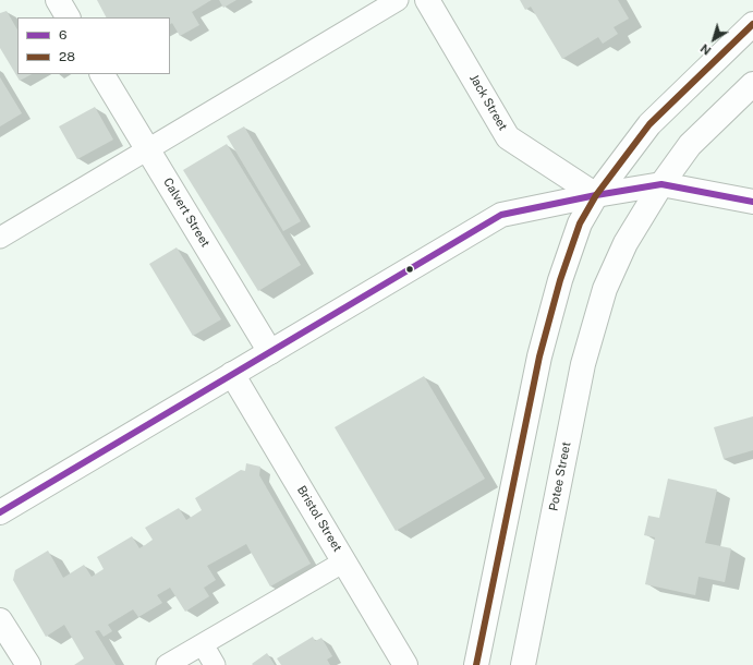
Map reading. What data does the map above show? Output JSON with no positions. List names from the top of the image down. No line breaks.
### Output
{"streets":{"main road":["Jack Street","Calvert Street","Potee Street","Bristol Street"]},"lines":["transit line 28","transit line 6"],"legend":["6","28"],"north":"bottom left"}
